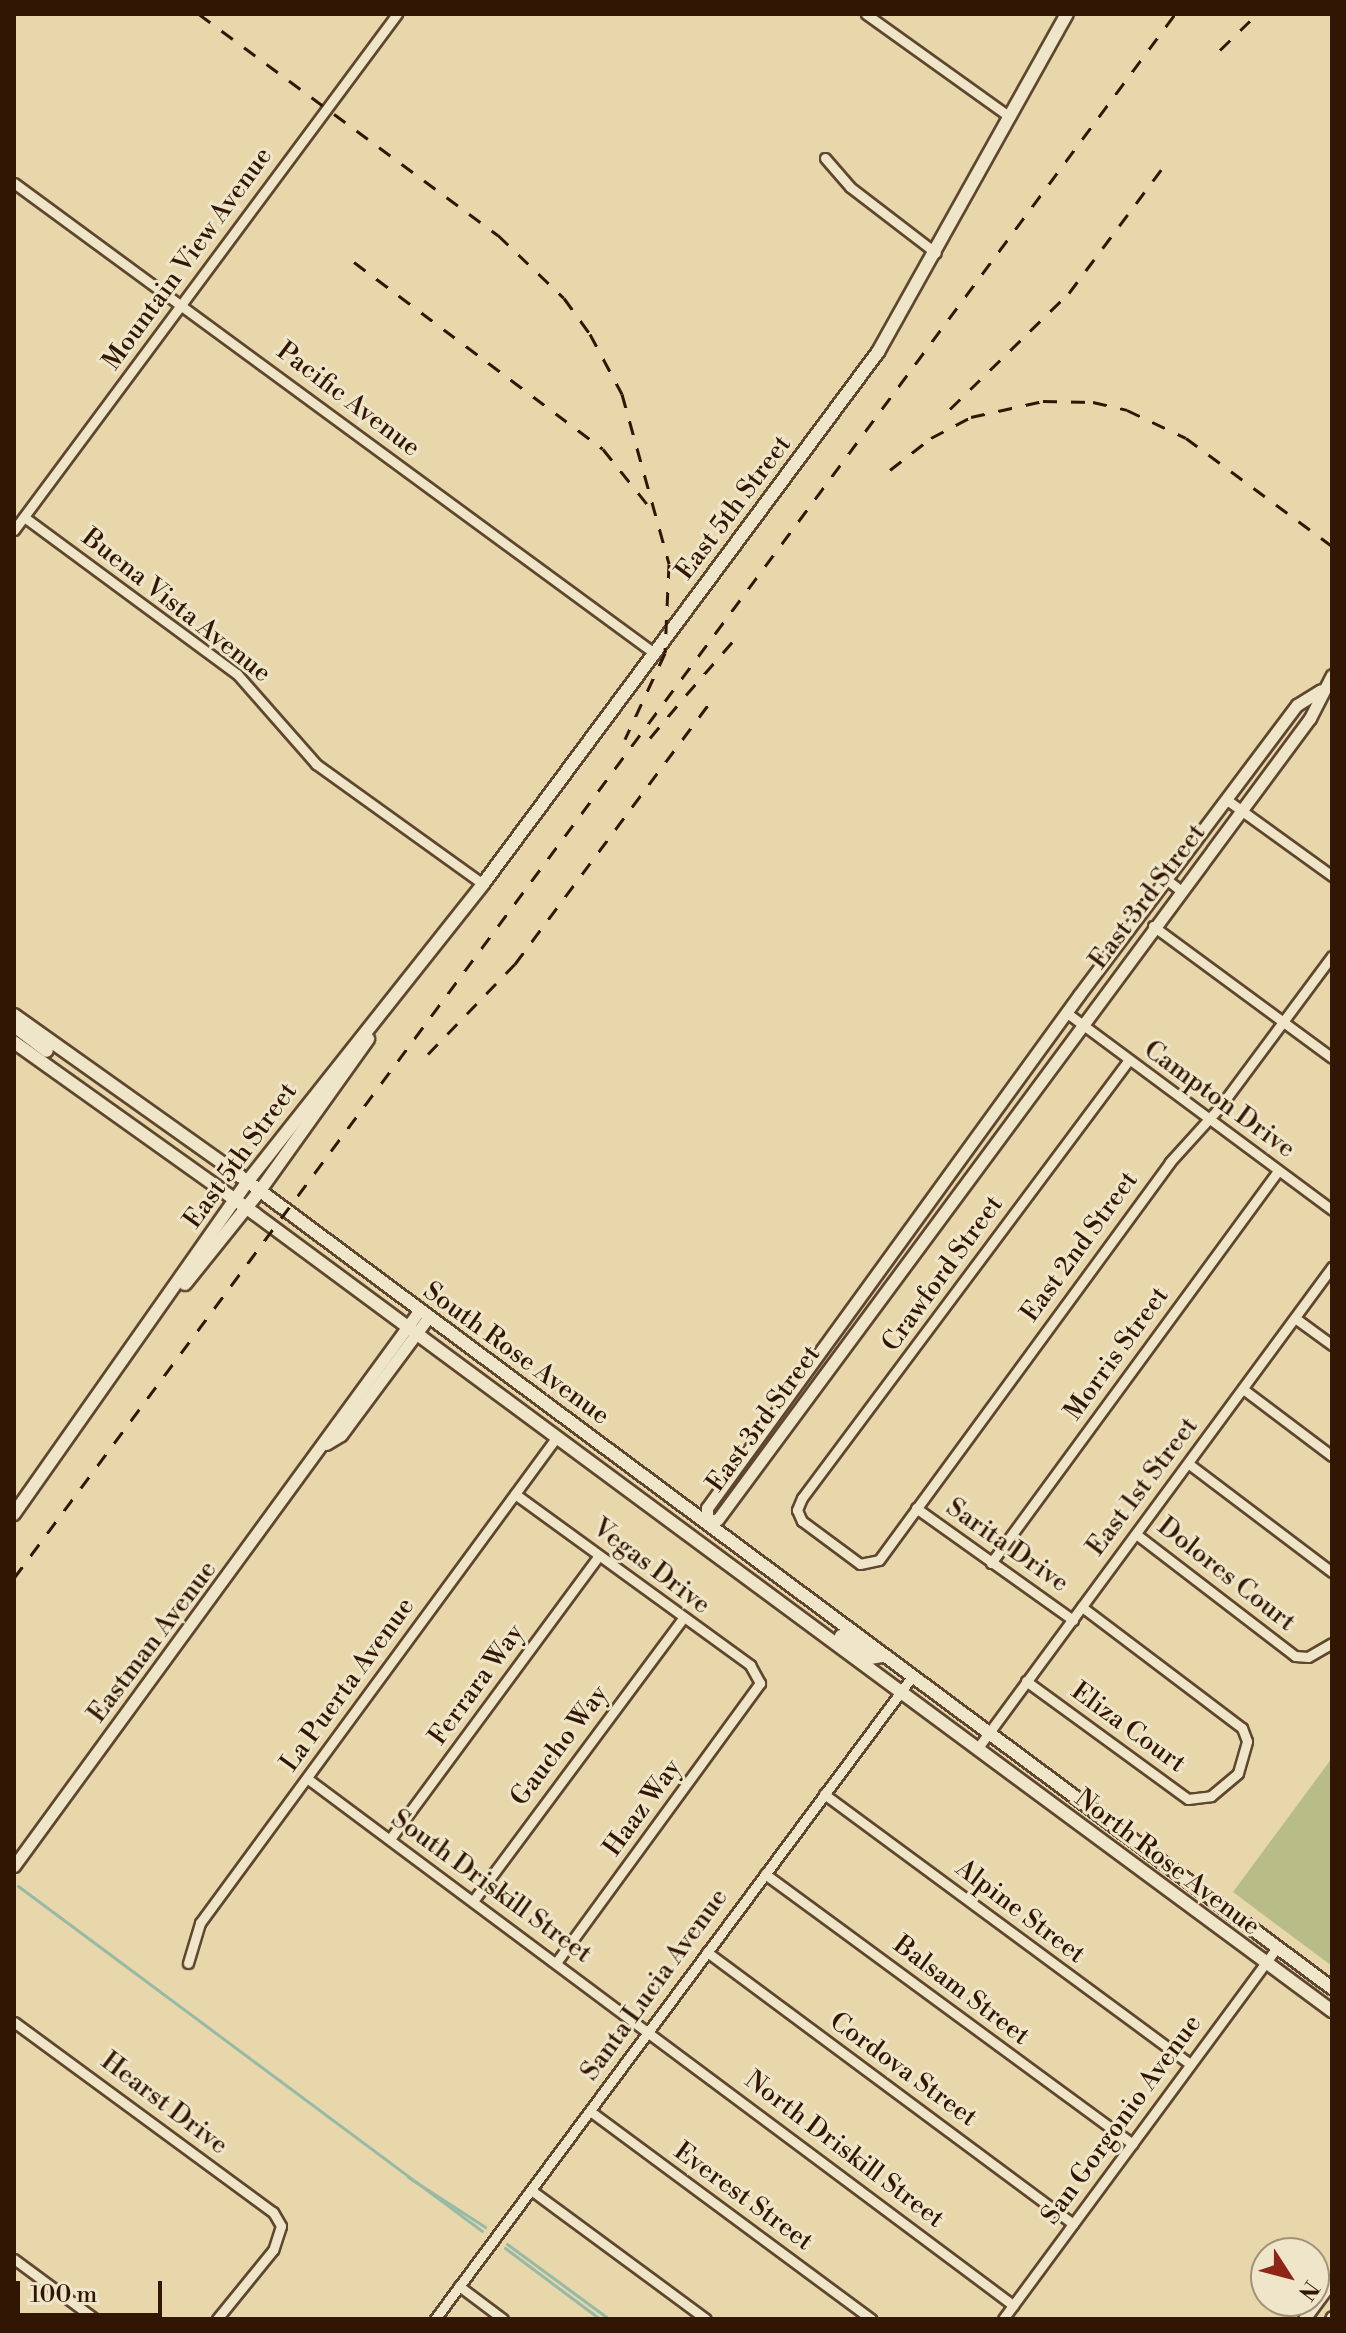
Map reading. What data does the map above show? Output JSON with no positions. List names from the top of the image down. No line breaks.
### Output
{"streets":{"main road":["East 5th Street","South Rose Avenue","North Rose Avenue"],"street":["Mountain View Avenue","Pacific Avenue","Buena Vista Avenue","East 3rd Street","Campton Drive","East 2nd Street","Crawford Street","Morris Street","East 1st Street","Sarita Drive","Vegas Drive","Dolores Court","Eastman Avenue","La Puerta Avenue","Ferrara Way","Eliza Court","Gaucho Way","Haaz Way","South Driskill Street","Alpine Street","Santa Lucia Avenue","Balsam Street","Cordova Street","Hearst Drive","San Gorgonio Avenue","North Driskill Street","Everest Street"]},"crossings":[["Mountain View Avenue","Pacific Avenue"],["Mountain View Avenue","Buena Vista Avenue"],["Pacific Avenue","East 5th Street"],["East 5th Street","Buena Vista Avenue"],["East 5th Street","South Rose Avenue"],["East 3rd Street","Campton Drive"],["East 3rd Street","South Rose Avenue"],["Campton Drive","East 2nd Street"],["Campton Drive","Crawford Street"],["Campton Drive","Morris Street"],["East 2nd Street","Crawford Street"],["East 2nd Street","Sarita Drive"],["South Rose Avenue","East 1st Street"],["South Rose Avenue","Eastman Avenue"],["South Rose Avenue","La Puerta Avenue"],["South Rose Avenue","North Rose Avenue"],["South Rose Avenue","Santa Lucia Avenue"],["Morris Street","Sarita Drive"],["East 1st Street","Sarita Drive"],["East 1st Street","Dolores Court"],["East 1st Street","Eliza Court"],["East 1st Street","North Rose Avenue"],["Vegas Drive","La Puerta Avenue"],["Vegas Drive","Ferrara Way"],["Vegas Drive","Gaucho Way"],["Vegas Drive","Haaz Way"],["La Puerta Avenue","South Driskill Street"],["Ferrara Way","South Driskill Street"],["Gaucho Way","South Driskill Street"],["Haaz Way","South Driskill Street"],["North Rose Avenue","San Gorgonio Avenue"],["South Driskill Street","Santa Lucia Avenue"],["South Driskill Street","North Driskill Street"],["Alpine Street","Santa Lucia Avenue"],["Alpine Street","San Gorgonio Avenue"],["Santa Lucia Avenue","Balsam Street"],["Santa Lucia Avenue","Cordova Street"],["Santa Lucia Avenue","North Driskill Street"],["Santa Lucia Avenue","Everest Street"],["Balsam Street","San Gorgonio Avenue"],["Cordova Street","San Gorgonio Avenue"],["San Gorgonio Avenue","North Driskill Street"]],"scale_bar":"100 m","north":"bottom right"}
